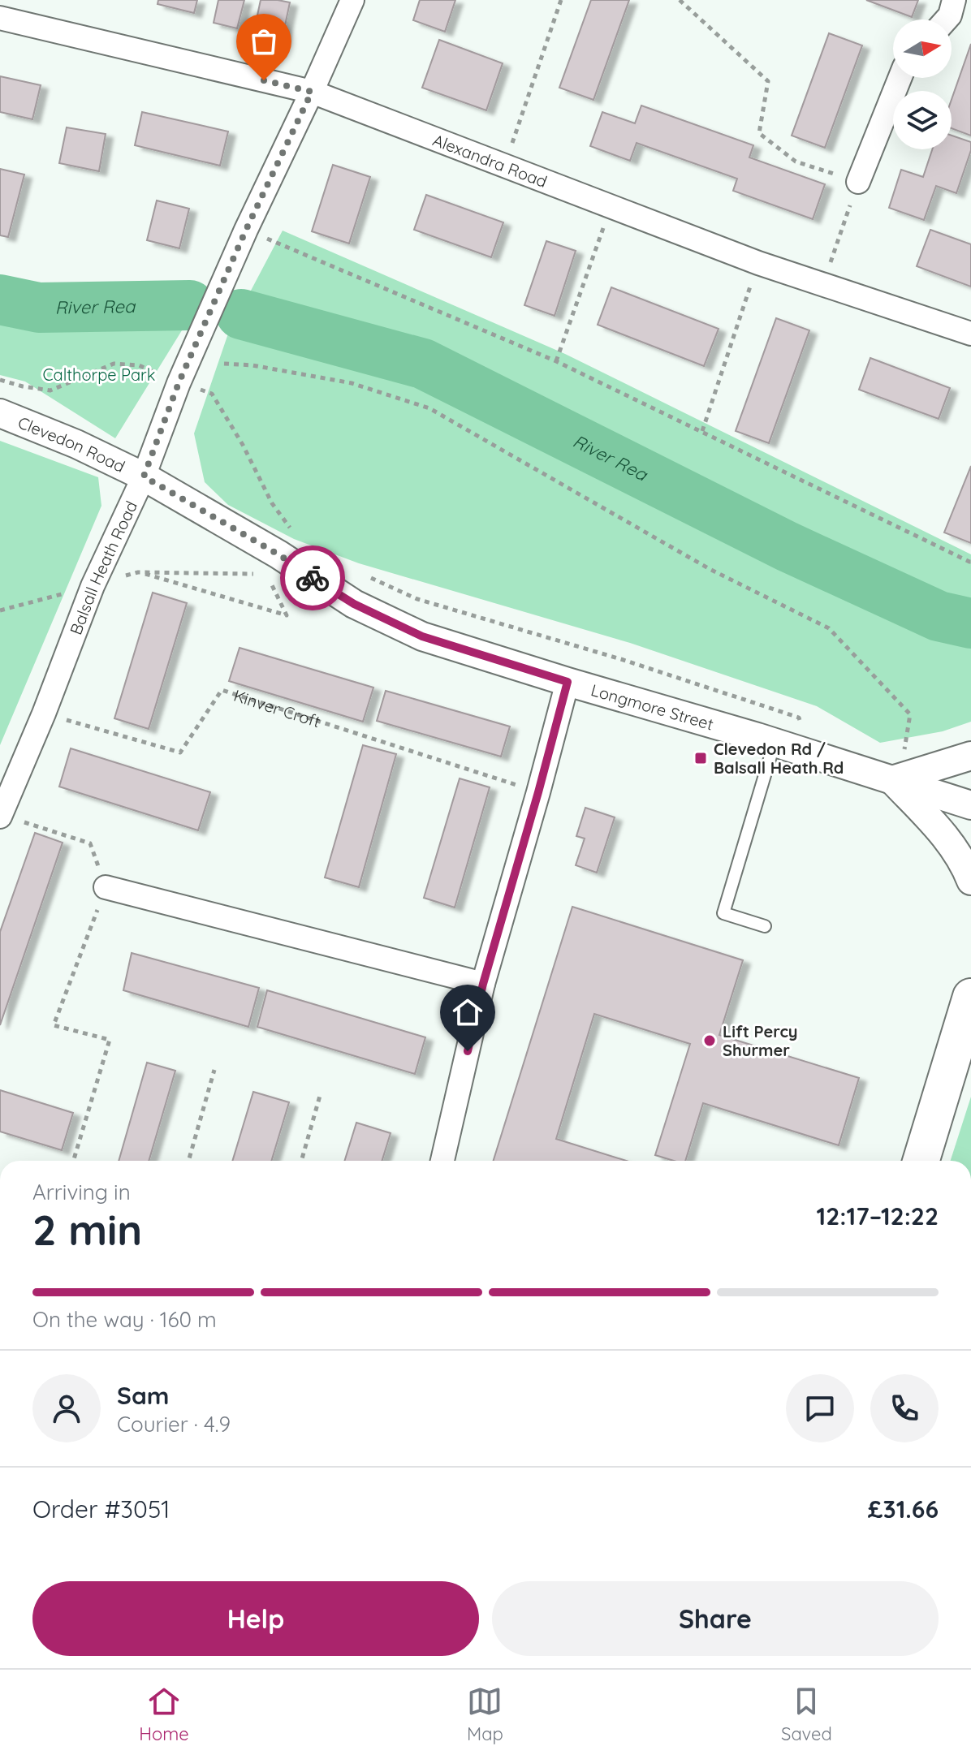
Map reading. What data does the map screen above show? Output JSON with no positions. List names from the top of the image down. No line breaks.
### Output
{"streets":{"street":["Alexandra Road","Clevedon Road","Balsall Heath Road","Longmore Street"],"path":["Kinver Croft"]},"crossings":[["Alexandra Road","Balsall Heath Road"],["Clevedon Road","Balsall Heath Road"],["Clevedon Road","Longmore Street"],["Balsall Heath Road","Longmore Street"],["Balsall Heath Road","Kinver Croft"]],"water":["River Rea"],"parks":["Calthorpe Park"],"places":{"transit":["Clevedon Rd / Balsall Heath Rd"],"other":["Lift Percy Shurmer"]},"north":"right","page":{"heading":["2 min","Arriving in","12:17–12:22"],"panel":["Sam","Courier · 4.9","Order #3051","£31.66"],"bar":"On the way · 160 m","buttons":["Help","Share"],"tabs":["Home","Map","Saved"]}}
